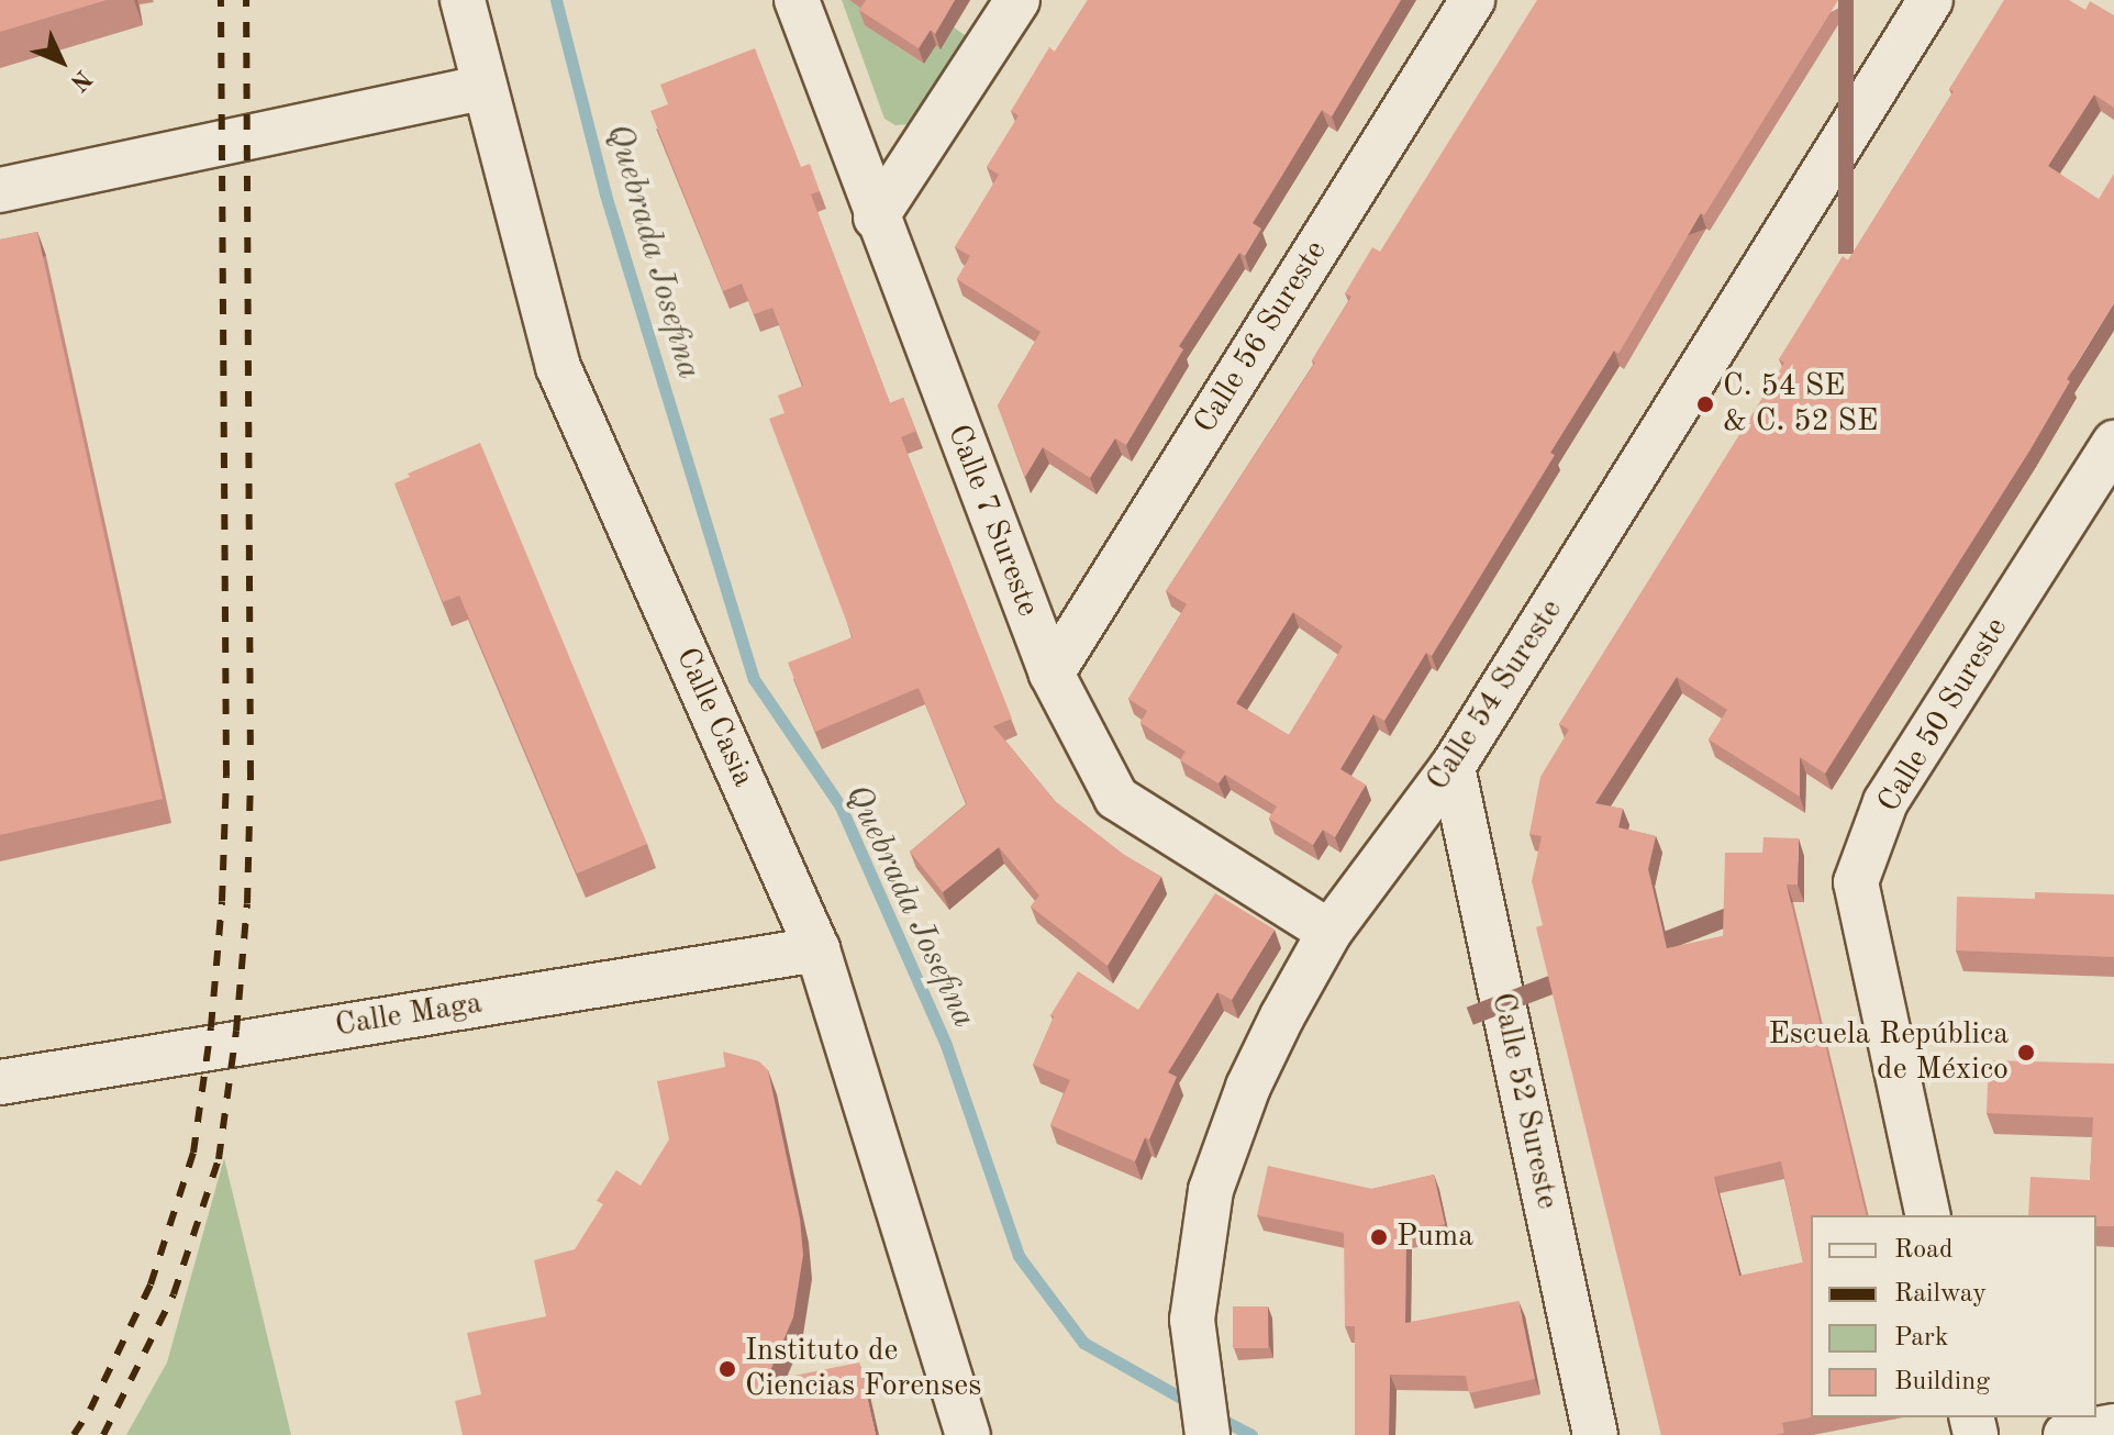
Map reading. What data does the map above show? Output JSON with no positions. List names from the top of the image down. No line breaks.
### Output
{"streets":{"street":["Calle 56 Sureste","Calle 7 Sureste","Calle 54 Sureste","Calle 50 Sureste","Calle Casia","Calle Maga","Calle 52 Sureste"]},"crossings":[["Calle 56 Sureste","Calle 7 Sureste"],["Calle 7 Sureste","Calle 54 Sureste"],["Calle 54 Sureste","Calle 52 Sureste"],["Calle Casia","Calle Maga"]],"water":["Quebrada Josefina"],"places":["C. 54 SE & C. 52 SE","Escuela República de México","Puma","Instituto de Ciencias Forenses"],"legend":["Road","Railway","Park","Building"],"north":"bottom right"}
